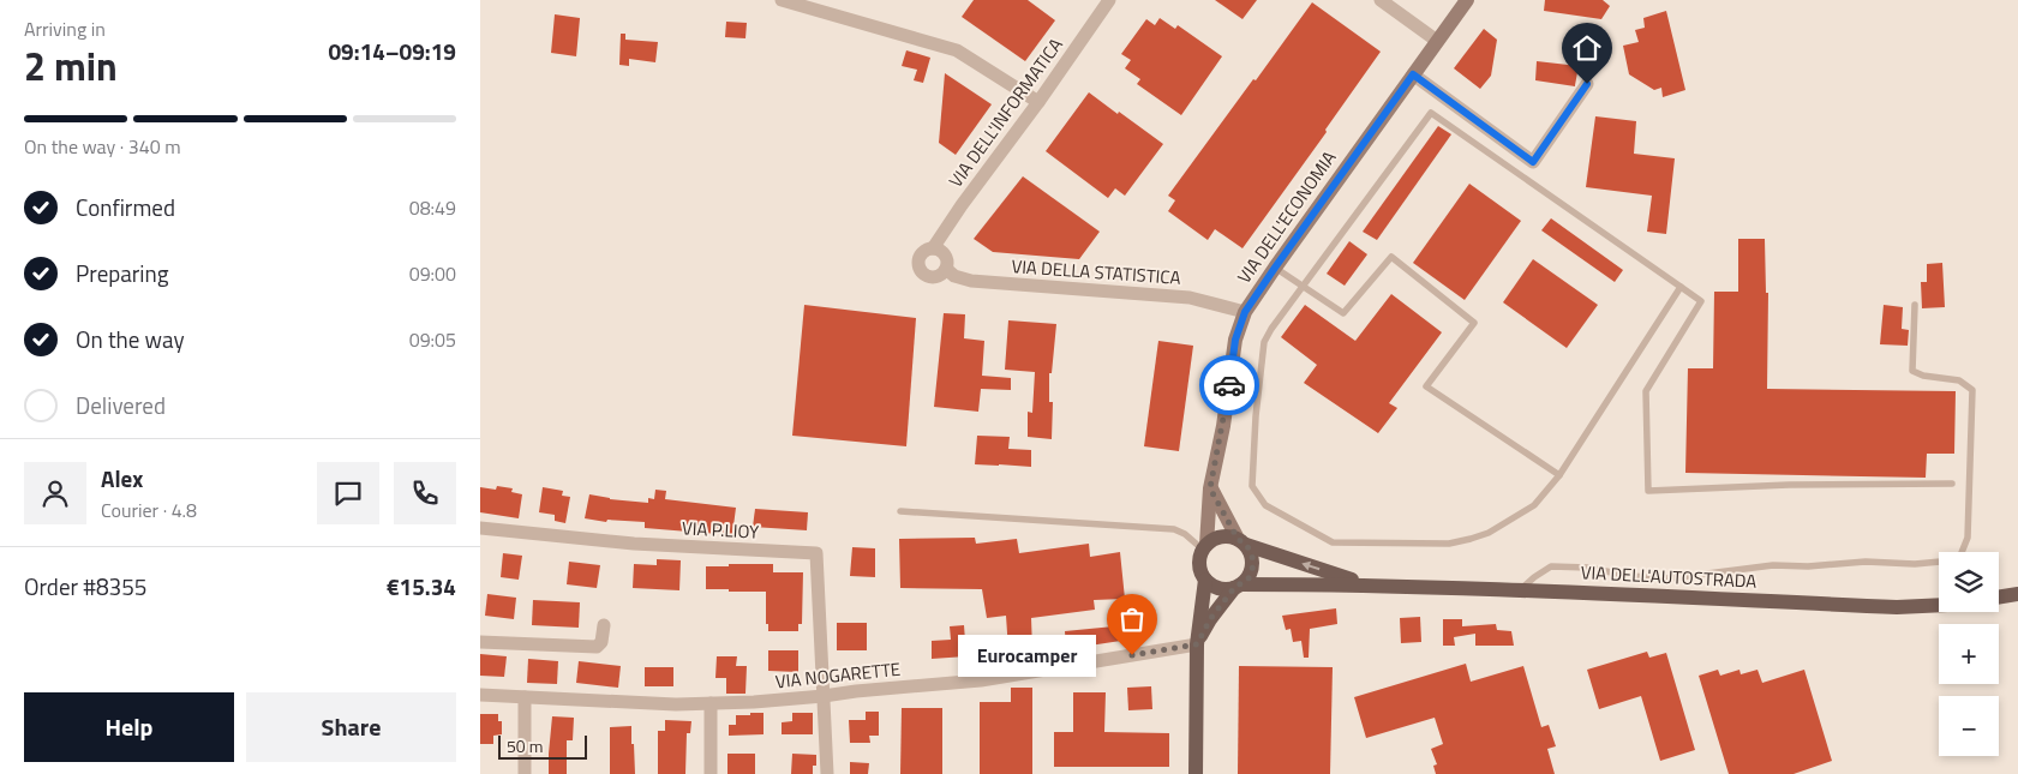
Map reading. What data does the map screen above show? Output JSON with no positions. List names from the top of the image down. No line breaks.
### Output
{"streets":{"main road":["VIA DELL'ECONOMIA","VIA DELL'AUTOSTRADA"],"street":["VIA DELL'INFORMATICA","VIA DELLA STATISTICA","VIA P.LIOY","VIA NOGARETTE"]},"crossings":[["VIA DELL'INFORMATICA","VIA DELLA STATISTICA"],["VIA DELL'ECONOMIA","VIA DELLA STATISTICA"],["VIA DELL'ECONOMIA","VIA DELL'AUTOSTRADA"],["VIA P.LIOY","VIA NOGARETTE"]],"places":["Eurocamper"],"scale_bar":"50 m","page":{"heading":["2 min","Arriving in","09:14–09:19"],"panel":["Alex","Courier · 4.8","Order #8355","€15.34"],"bar":"On the way · 340 m","list":[["Confirmed","08:49"],["Preparing","09:00"],["On the way","09:05"],"Delivered"],"map_buttons":["+","−"],"bubble":"Eurocamper","buttons":["Help","Share"],"scale":"50 m"}}
